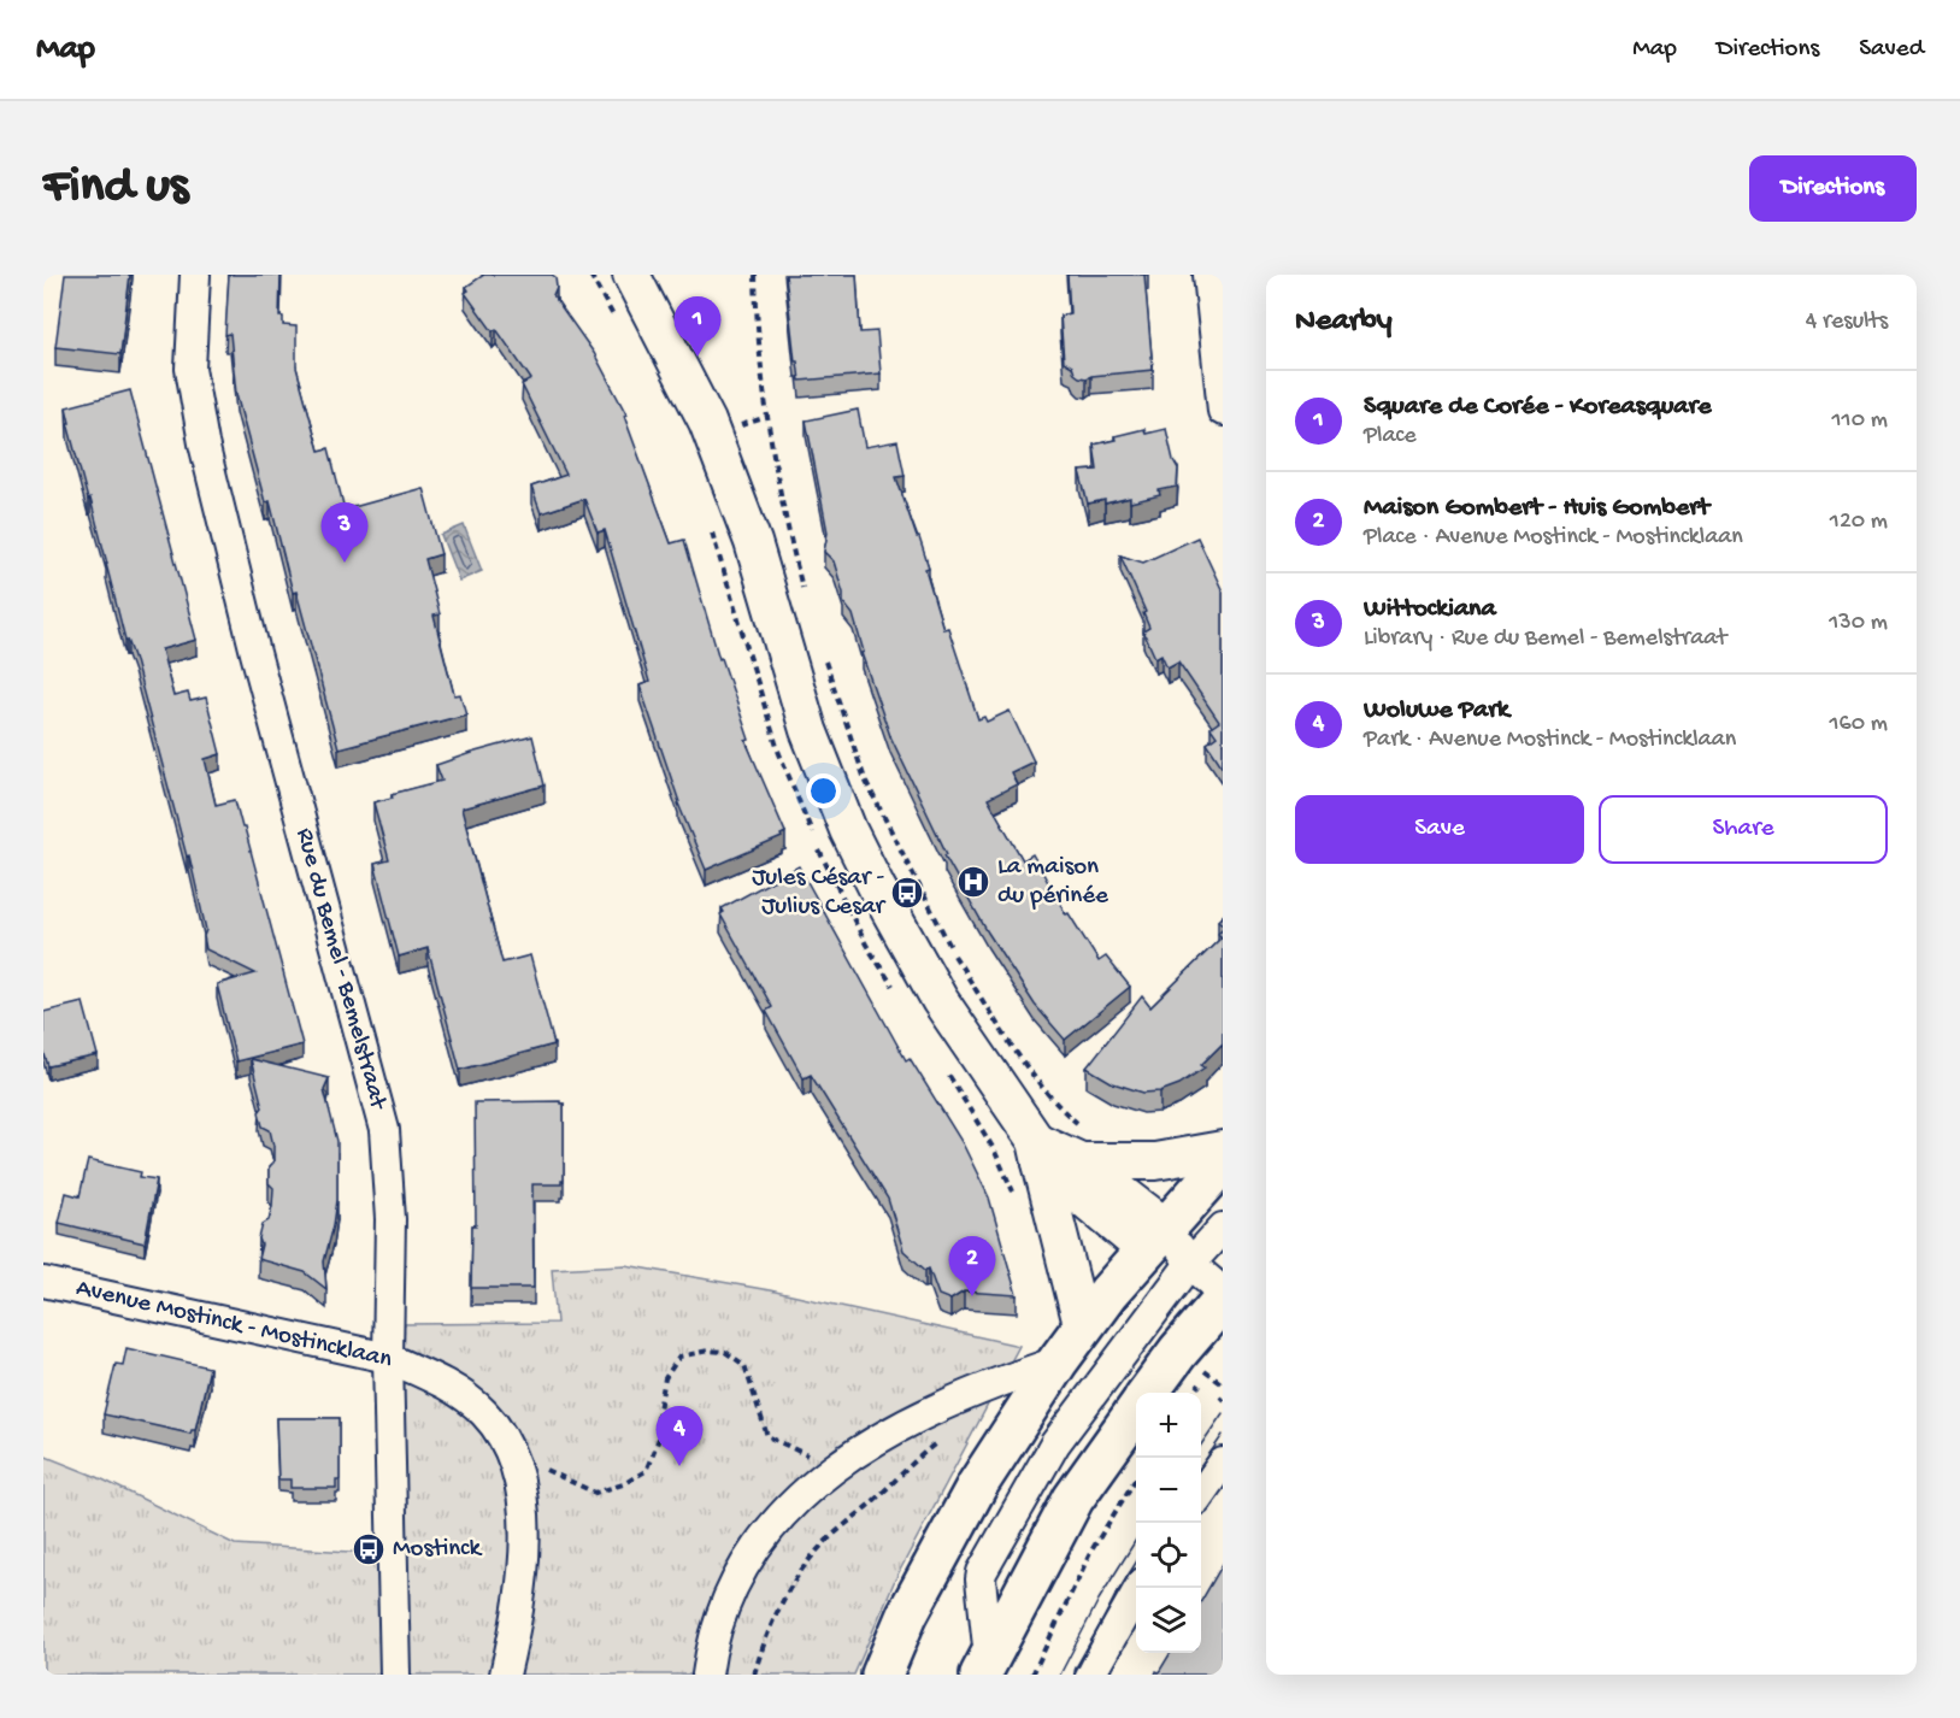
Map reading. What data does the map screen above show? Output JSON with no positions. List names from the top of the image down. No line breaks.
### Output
{"streets":{"street":["Rue du Bemel - Bemelstraat","Avenue Mostinck - Mostincklaan"]},"crossings":[["Rue du Bemel - Bemelstraat","Avenue Mostinck - Mostincklaan"]],"places":{"hospital":["La maison du périnée"],"bus stop":["Jules César - Julius Cesar","Mostinck"]},"page":{"header":"Map","nav":["Map","Directions","Saved"],"buttons":["Directions",["Save","Share"]],"title":"Find us","heading":["Nearby","4 results"],"pins":["1","3","2","4"],"list":[{"mark":"1","name":"Square de Corée - Koreasquare","note":"Place","value":"110 m"},{"mark":"2","name":"Maison Gombert - Huis Gombert","note":"Place · Avenue Mostinck - Mostincklaan","value":"120 m"},{"mark":"3","name":"Wittockiana","note":"Library · Rue du Bemel - Bemelstraat","value":"130 m"},{"mark":"4","name":"Woluwe Park","note":"Park · Avenue Mostinck - Mostincklaan","value":"160 m"}],"map_buttons":["+","−"]}}
